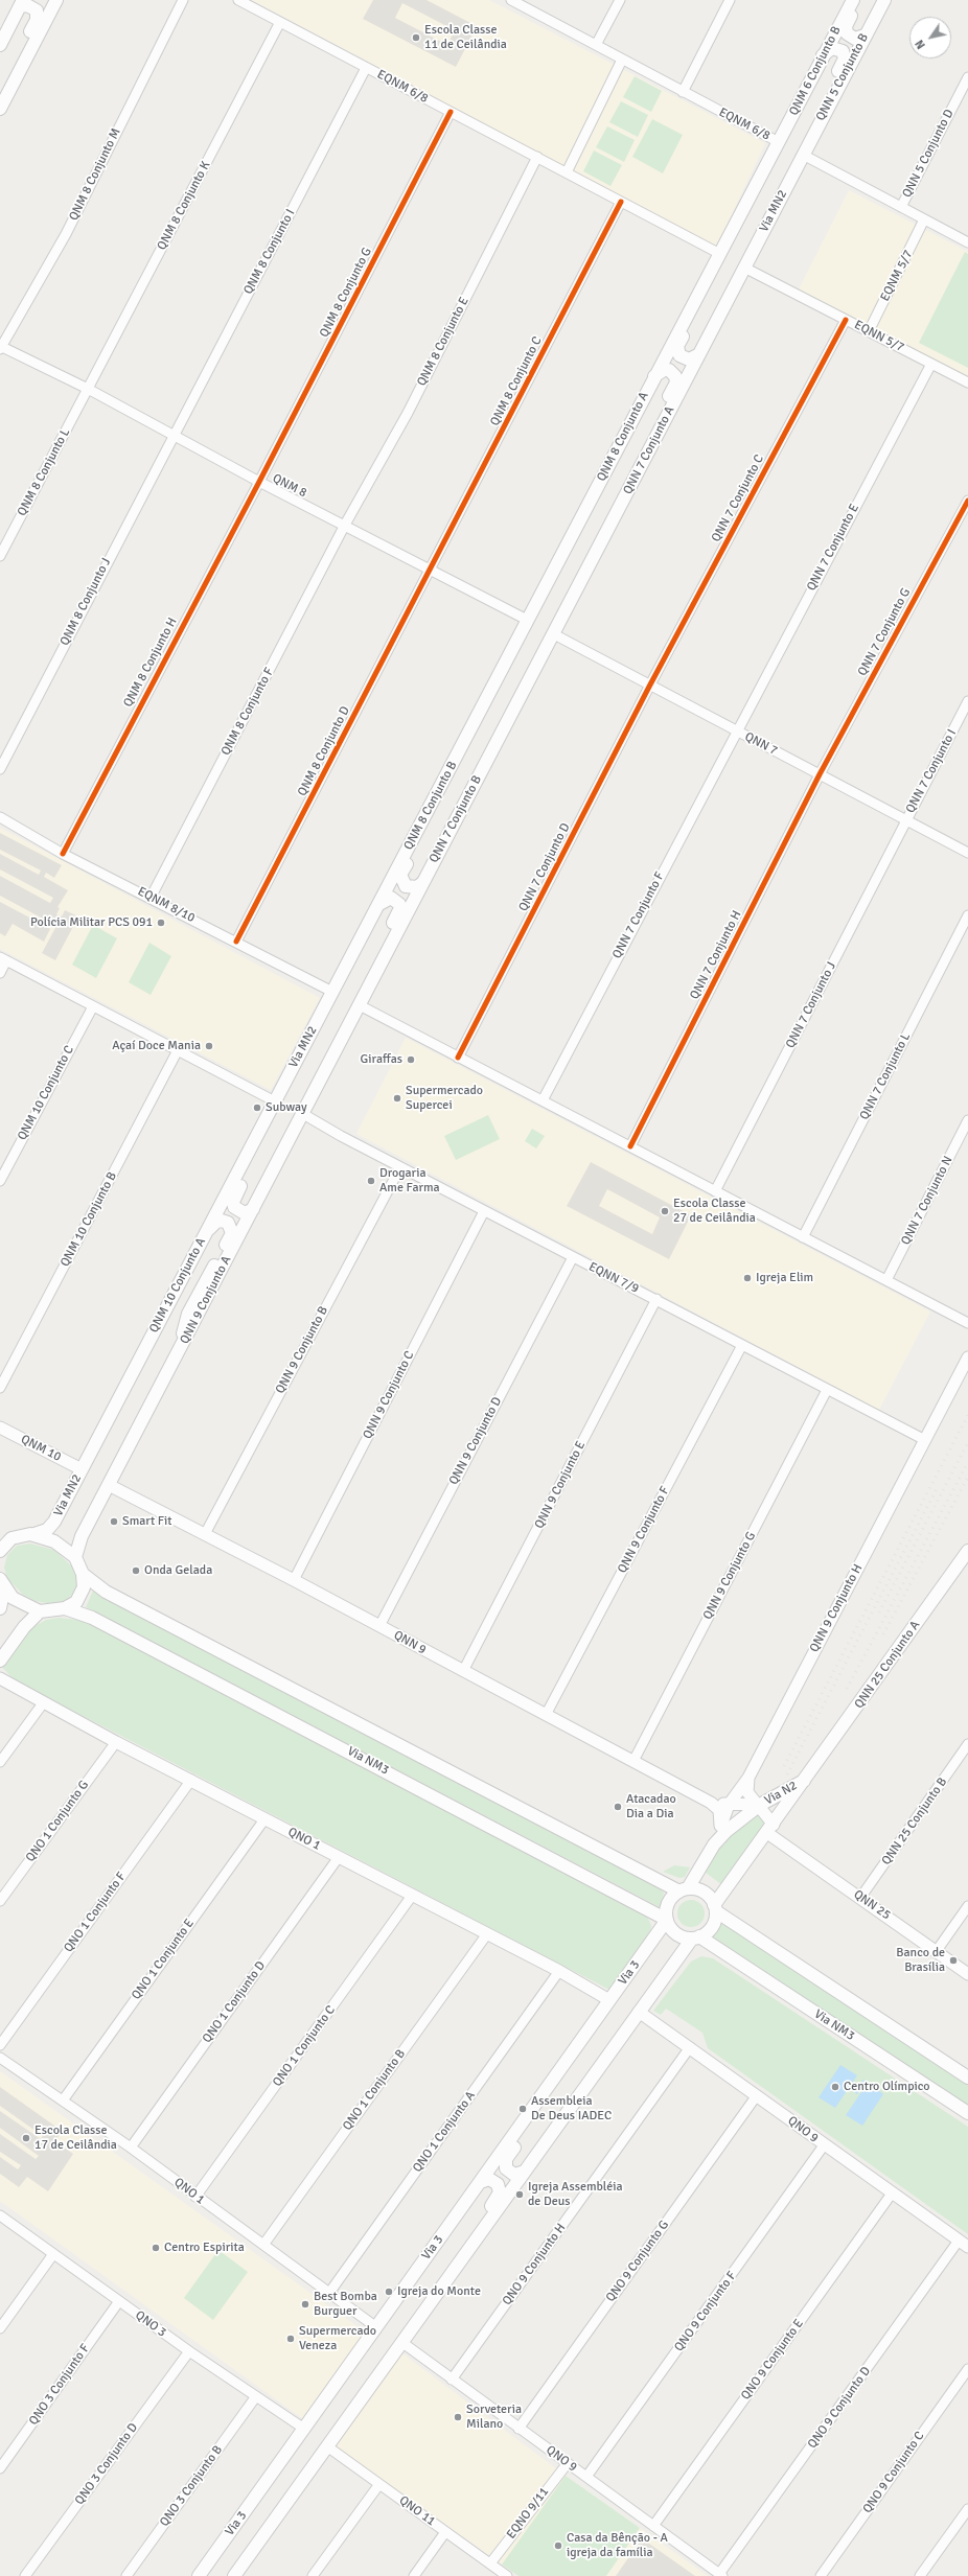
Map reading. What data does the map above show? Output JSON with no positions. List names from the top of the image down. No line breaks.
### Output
{"streets":{"main road":["QNM 6 Conjunto B","QNN 5 Conjunto B","Via MN2","QNM 8 Conjunto A","QNN 7 Conjunto A","QNM 8 Conjunto B","QNN 7 Conjunto B","QNM 10 Conjunto A","QNN 9 Conjunto A","QNN 25 Conjunto A","Via NM3","Via N2","Via 3"],"street":["EQNM 6/8","QNN 5 Conjunto D","QNM 8 Conjunto M","QNM 8 Conjunto K","QNM 8 Conjunto I","EQNM 5/7","QNM 8 Conjunto G","EQNN 5/7","QNM 8 Conjunto E","QNM 8 Conjunto C","QNM 8 Conjunto L","QNM 8","QNN 7 Conjunto C","QNN 7 Conjunto E","QNM 8 Conjunto J","QNN 7 Conjunto G","QNM 8 Conjunto H","QNM 8 Conjunto F","QNN 7","QNM 8 Conjunto D","QNN 7 Conjunto I","QNN 7 Conjunto D","EQNM 8/10","QNN 7 Conjunto F","QNN 7 Conjunto H","QNN 7 Conjunto J","QNN 7 Conjunto L","QNM 10 Conjunto C","QNN 7 Conjunto N","QNM 10 Conjunto B","EQNN 7/9","QNN 9 Conjunto B","QNN 9 Conjunto C","QNN 9 Conjunto D","QNM 10","QNN 9 Conjunto E","QNN 9 Conjunto F","QNN 9 Conjunto G","QNN 9 Conjunto H","QNN 9","QNO 1 Conjunto G","QNN 25 Conjunto B","QNO 1","QNN 25","QNO 1 Conjunto F","QNO 1 Conjunto E","QNO 1 Conjunto D","QNO 1 Conjunto C","QNO 1 Conjunto B","QNO 9","QNO 1 Conjunto A","QNO 9 Conjunto G","QNO 9 Conjunto H","QNO 9 Conjunto F","QNO 3","QNO 9 Conjunto E","QNO 3 Conjunto F","QNO 9 Conjunto D","QNO 3 Conjunto D","QNO 9 Conjunto C","QNO 3 Conjunto B","QNO 11","EQNO 9/11"]},"crossings":[["QNM 6 Conjunto B","EQNM 6/8"],["QNN 5 Conjunto B","Via MN2"],["EQNM 6/8","QNM 8 Conjunto K"],["EQNM 6/8","QNM 8 Conjunto I"],["EQNM 6/8","QNM 8 Conjunto G"],["EQNM 6/8","QNM 8 Conjunto E"],["EQNM 6/8","QNM 8 Conjunto C"],["EQNM 6/8","QNM 8 Conjunto A"],["QNM 8 Conjunto M","QNM 8"],["QNM 8 Conjunto K","QNM 8 Conjunto L"],["QNM 8 Conjunto K","QNM 8"],["Via MN2","EQNN 5/7"],["Via MN2","QNN 7 Conjunto A"],["Via MN2","QNM 8 Conjunto B"],["Via MN2","EQNM 8/10"],["Via MN2","QNM 10 Conjunto A"],["Via MN2","QNM 10"],["QNM 8 Conjunto I","QNM 8"],["QNM 8 Conjunto I","QNM 8 Conjunto J"],["EQNM 5/7","EQNN 5/7"],["QNM 8 Conjunto G","QNM 8"],["QNM 8 Conjunto G","QNM 8 Conjunto H"],["EQNN 5/7","QNN 7 Conjunto A"],["EQNN 5/7","QNN 7 Conjunto C"],["EQNN 5/7","QNN 7 Conjunto E"],["QNM 8 Conjunto E","QNM 8"],["QNM 8 Conjunto E","QNM 8 Conjunto F"],["QNM 8 Conjunto C","QNM 8"],["QNM 8 Conjunto C","QNM 8 Conjunto D"],["QNM 8 Conjunto A","QNM 8"],["QNM 8 Conjunto A","QNM 8 Conjunto B"],["QNN 7 Conjunto A","QNN 7"],["QNN 7 Conjunto A","QNN 7 Conjunto B"],["QNM 8 Conjunto L","QNM 8"],["QNM 8","QNM 8 Conjunto J"],["QNM 8","QNM 8 Conjunto H"],["QNM 8","QNM 8 Conjunto F"],["QNM 8","QNM 8 Conjunto D"],["QNM 8","QNM 8 Conjunto B"],["QNN 7 Conjunto C","QNN 7"],["QNN 7 Conjunto C","QNN 7 Conjunto D"],["QNN 7 Conjunto E","QNN 7"],["QNN 7 Conjunto E","QNN 7 Conjunto F"],["QNN 7 Conjunto G","QNN 7"],["QNN 7 Conjunto G","QNN 7 Conjunto H"],["QNM 8 Conjunto H","EQNM 8/10"],["QNM 8 Conjunto F","EQNM 8/10"],["QNN 7","QNN 7 Conjunto I"],["QNN 7","QNN 7 Conjunto B"],["QNN 7","QNN 7 Conjunto D"],["QNN 7","QNN 7 Conjunto F"],["QNN 7","QNN 7 Conjunto H"],["QNN 7","QNN 7 Conjunto J"],["QNM 8 Conjunto D","EQNM 8/10"],["QNN 7 Conjunto I","QNN 7 Conjunto J"],["QNM 8 Conjunto B","EQNM 8/10"],["EQNN 7/9","QNN 9 Conjunto A"],["EQNN 7/9","QNN 9 Conjunto B"],["EQNN 7/9","QNN 9 Conjunto C"],["EQNN 7/9","QNN 9 Conjunto D"],["EQNN 7/9","QNN 9 Conjunto E"],["EQNN 7/9","QNN 9 Conjunto F"],["EQNN 7/9","QNN 9 Conjunto G"],["EQNN 7/9","QNN 9 Conjunto H"],["QNM 10 Conjunto A","QNM 10"],["QNN 9 Conjunto A","QNN 9"],["QNN 9 Conjunto B","QNN 9"],["QNN 9 Conjunto C","QNN 9"],["QNN 9 Conjunto D","QNN 9"],["QNN 9 Conjunto E","QNN 9"],["QNN 9 Conjunto F","QNN 9"],["QNN 9 Conjunto G","QNN 9"],["QNN 9 Conjunto H","QNN 9"],["QNN 9 Conjunto H","Via N2"],["QNN 9","Via N2"],["QNN 25 Conjunto A","Via N2"],["Via NM3","Via N2"],["Via NM3","Via 3"],["Via N2","QNN 25"],["Via N2","Via 3"],["QNO 1 Conjunto G","QNO 1"],["QNN 25 Conjunto B","QNN 25"],["QNO 1","QNO 1 Conjunto F"],["QNO 1","QNO 1 Conjunto E"],["QNO 1","Via 3"],["QNO 1","QNO 1 Conjunto D"],["QNO 1","QNO 1 Conjunto C"],["QNO 1","QNO 1 Conjunto B"],["QNO 1","QNO 1 Conjunto A"],["Via 3","QNO 3"],["QNO 9","QNO 9 Conjunto G"],["QNO 9","QNO 9 Conjunto H"],["QNO 9","QNO 9 Conjunto F"],["QNO 9","QNO 9 Conjunto E"],["QNO 9","QNO 9 Conjunto D"],["QNO 9","EQNO 9/11"],["QNO 3","QNO 3 Conjunto F"],["QNO 3","QNO 3 Conjunto D"],["QNO 3","QNO 3 Conjunto B"],["QNO 11","EQNO 9/11"]],"places":["Escola Classe 11 de Ceilândia","Polícia Militar PCS 091","Açaí Doce Mania","Giraffas","Supermercado Supercei","Subway","Drogaria Ame Farma","Escola Classe 27 de Ceilândia","Igreja Elim","Smart Fit","Onda Gelada","Atacadao Dia a Dia","Banco de Brasília","Centro Olímpico","Assembleia De Deus IADEC","Escola Classe 17 de Ceilândia","Igreja Assembléia de Deus","Centro Espirita","Igreja do Monte","Best Bomba Burguer","Supermercado Veneza","Sorveteria Milano","Casa da Bênção - A igreja da família"],"north":"bottom left"}
